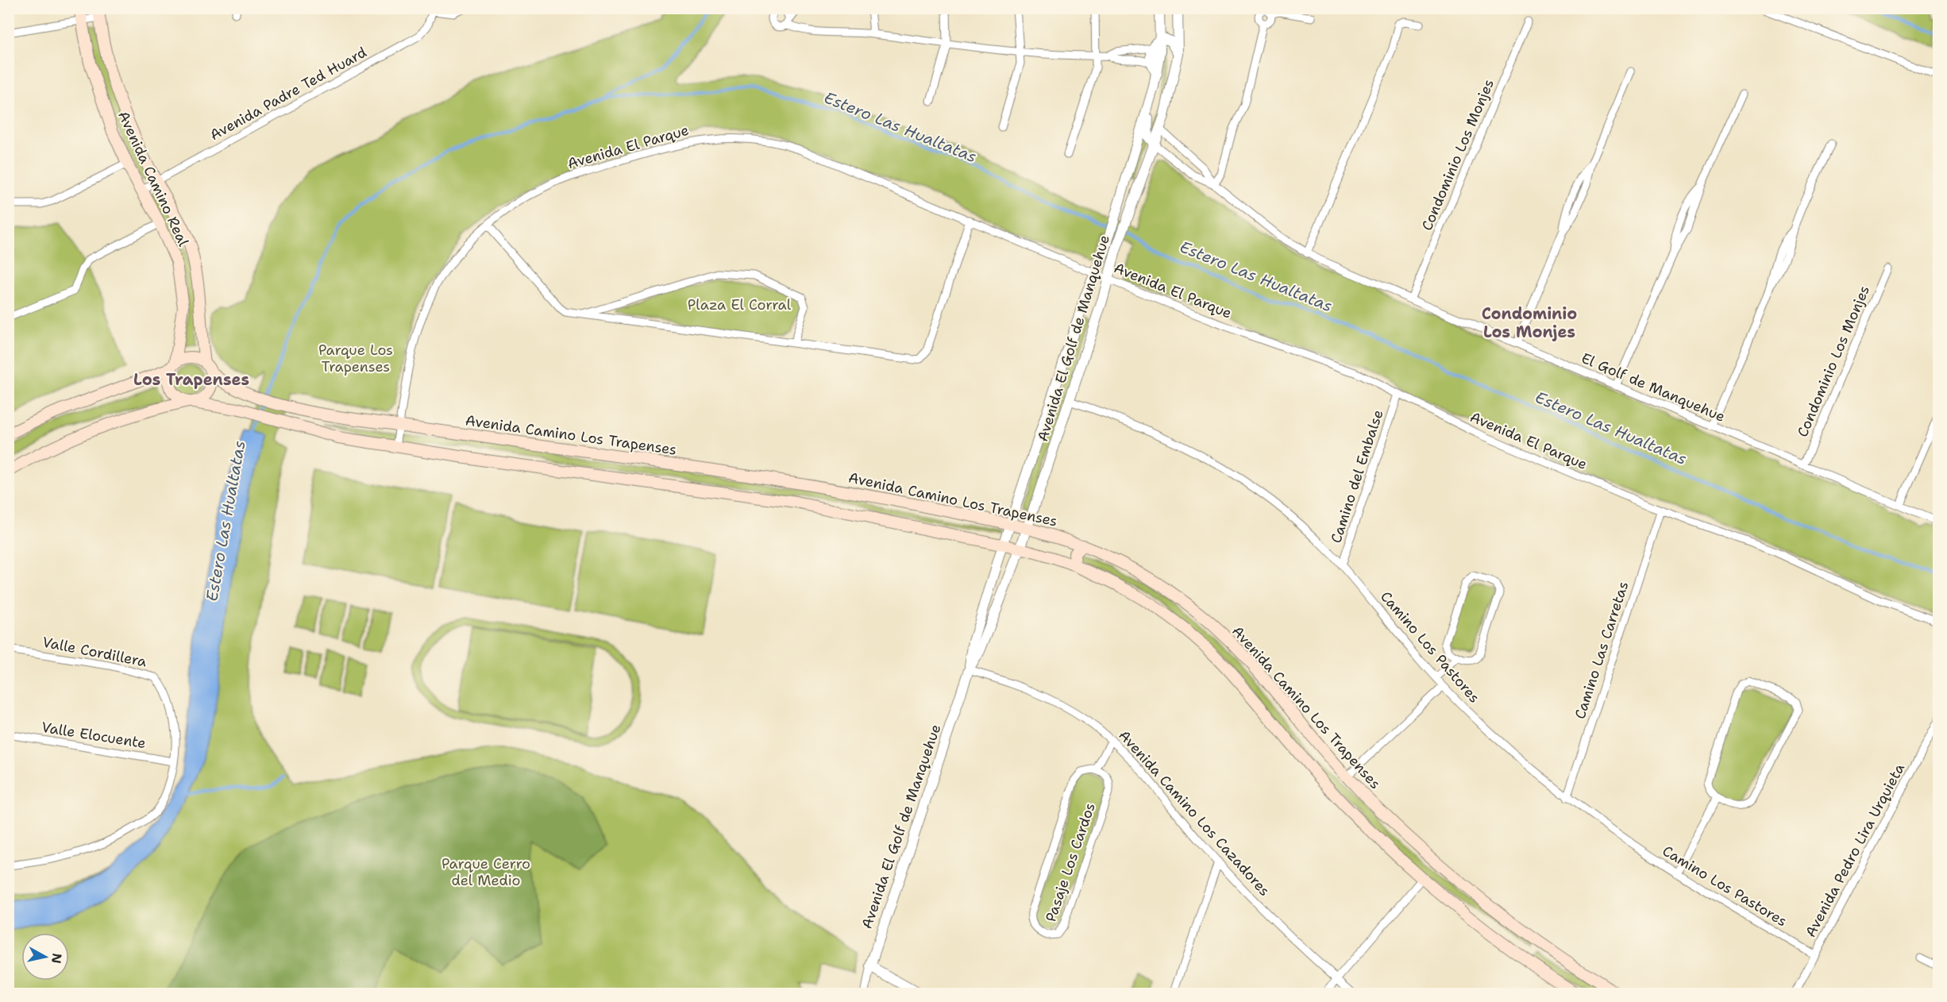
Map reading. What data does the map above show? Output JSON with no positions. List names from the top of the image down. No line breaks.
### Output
{"streets":{"main road":["Avenida Camino Real","Avenida Camino Los Trapenses"],"street":["Avenida Padre Ted Huard","Avenida El Parque","Condominio Los Monjes","Avenida El Golf de Manquehue","El Golf de Manquehue","Camino del Embalse","Camino Los Pastores","Camino Las Carretas","Valle Cordillera","Valle Elocuente","Avenida Camino Los Cazadores","Avenida Pedro Lira Urquieta","Pasaje Los Cardos"]},"crossings":[["Avenida Padre Ted Huard","Avenida Camino Real"],["Avenida El Parque","Avenida El Golf de Manquehue"],["Avenida El Parque","Avenida Camino Los Trapenses"],["Avenida El Parque","Camino del Embalse"],["Avenida El Parque","Camino Las Carretas"],["Condominio Los Monjes","El Golf de Manquehue"],["Avenida Camino Real","Avenida Camino Los Trapenses"],["Avenida El Golf de Manquehue","El Golf de Manquehue"],["Avenida El Golf de Manquehue","Avenida Camino Los Trapenses"],["Avenida El Golf de Manquehue","Camino Los Pastores"],["Avenida El Golf de Manquehue","Avenida Camino Los Cazadores"],["Camino del Embalse","Camino Los Pastores"],["Camino Los Pastores","Camino Las Carretas"],["Camino Los Pastores","Avenida Pedro Lira Urquieta"],["Valle Cordillera","Valle Elocuente"]],"districts":["Condominio Los Monjes","Los Trapenses"],"water":["Estero Las Hualtatas"],"parks":["Plaza El Corral","Parque Los Trapenses","Parque Cerro del Medio"],"north":"right"}
